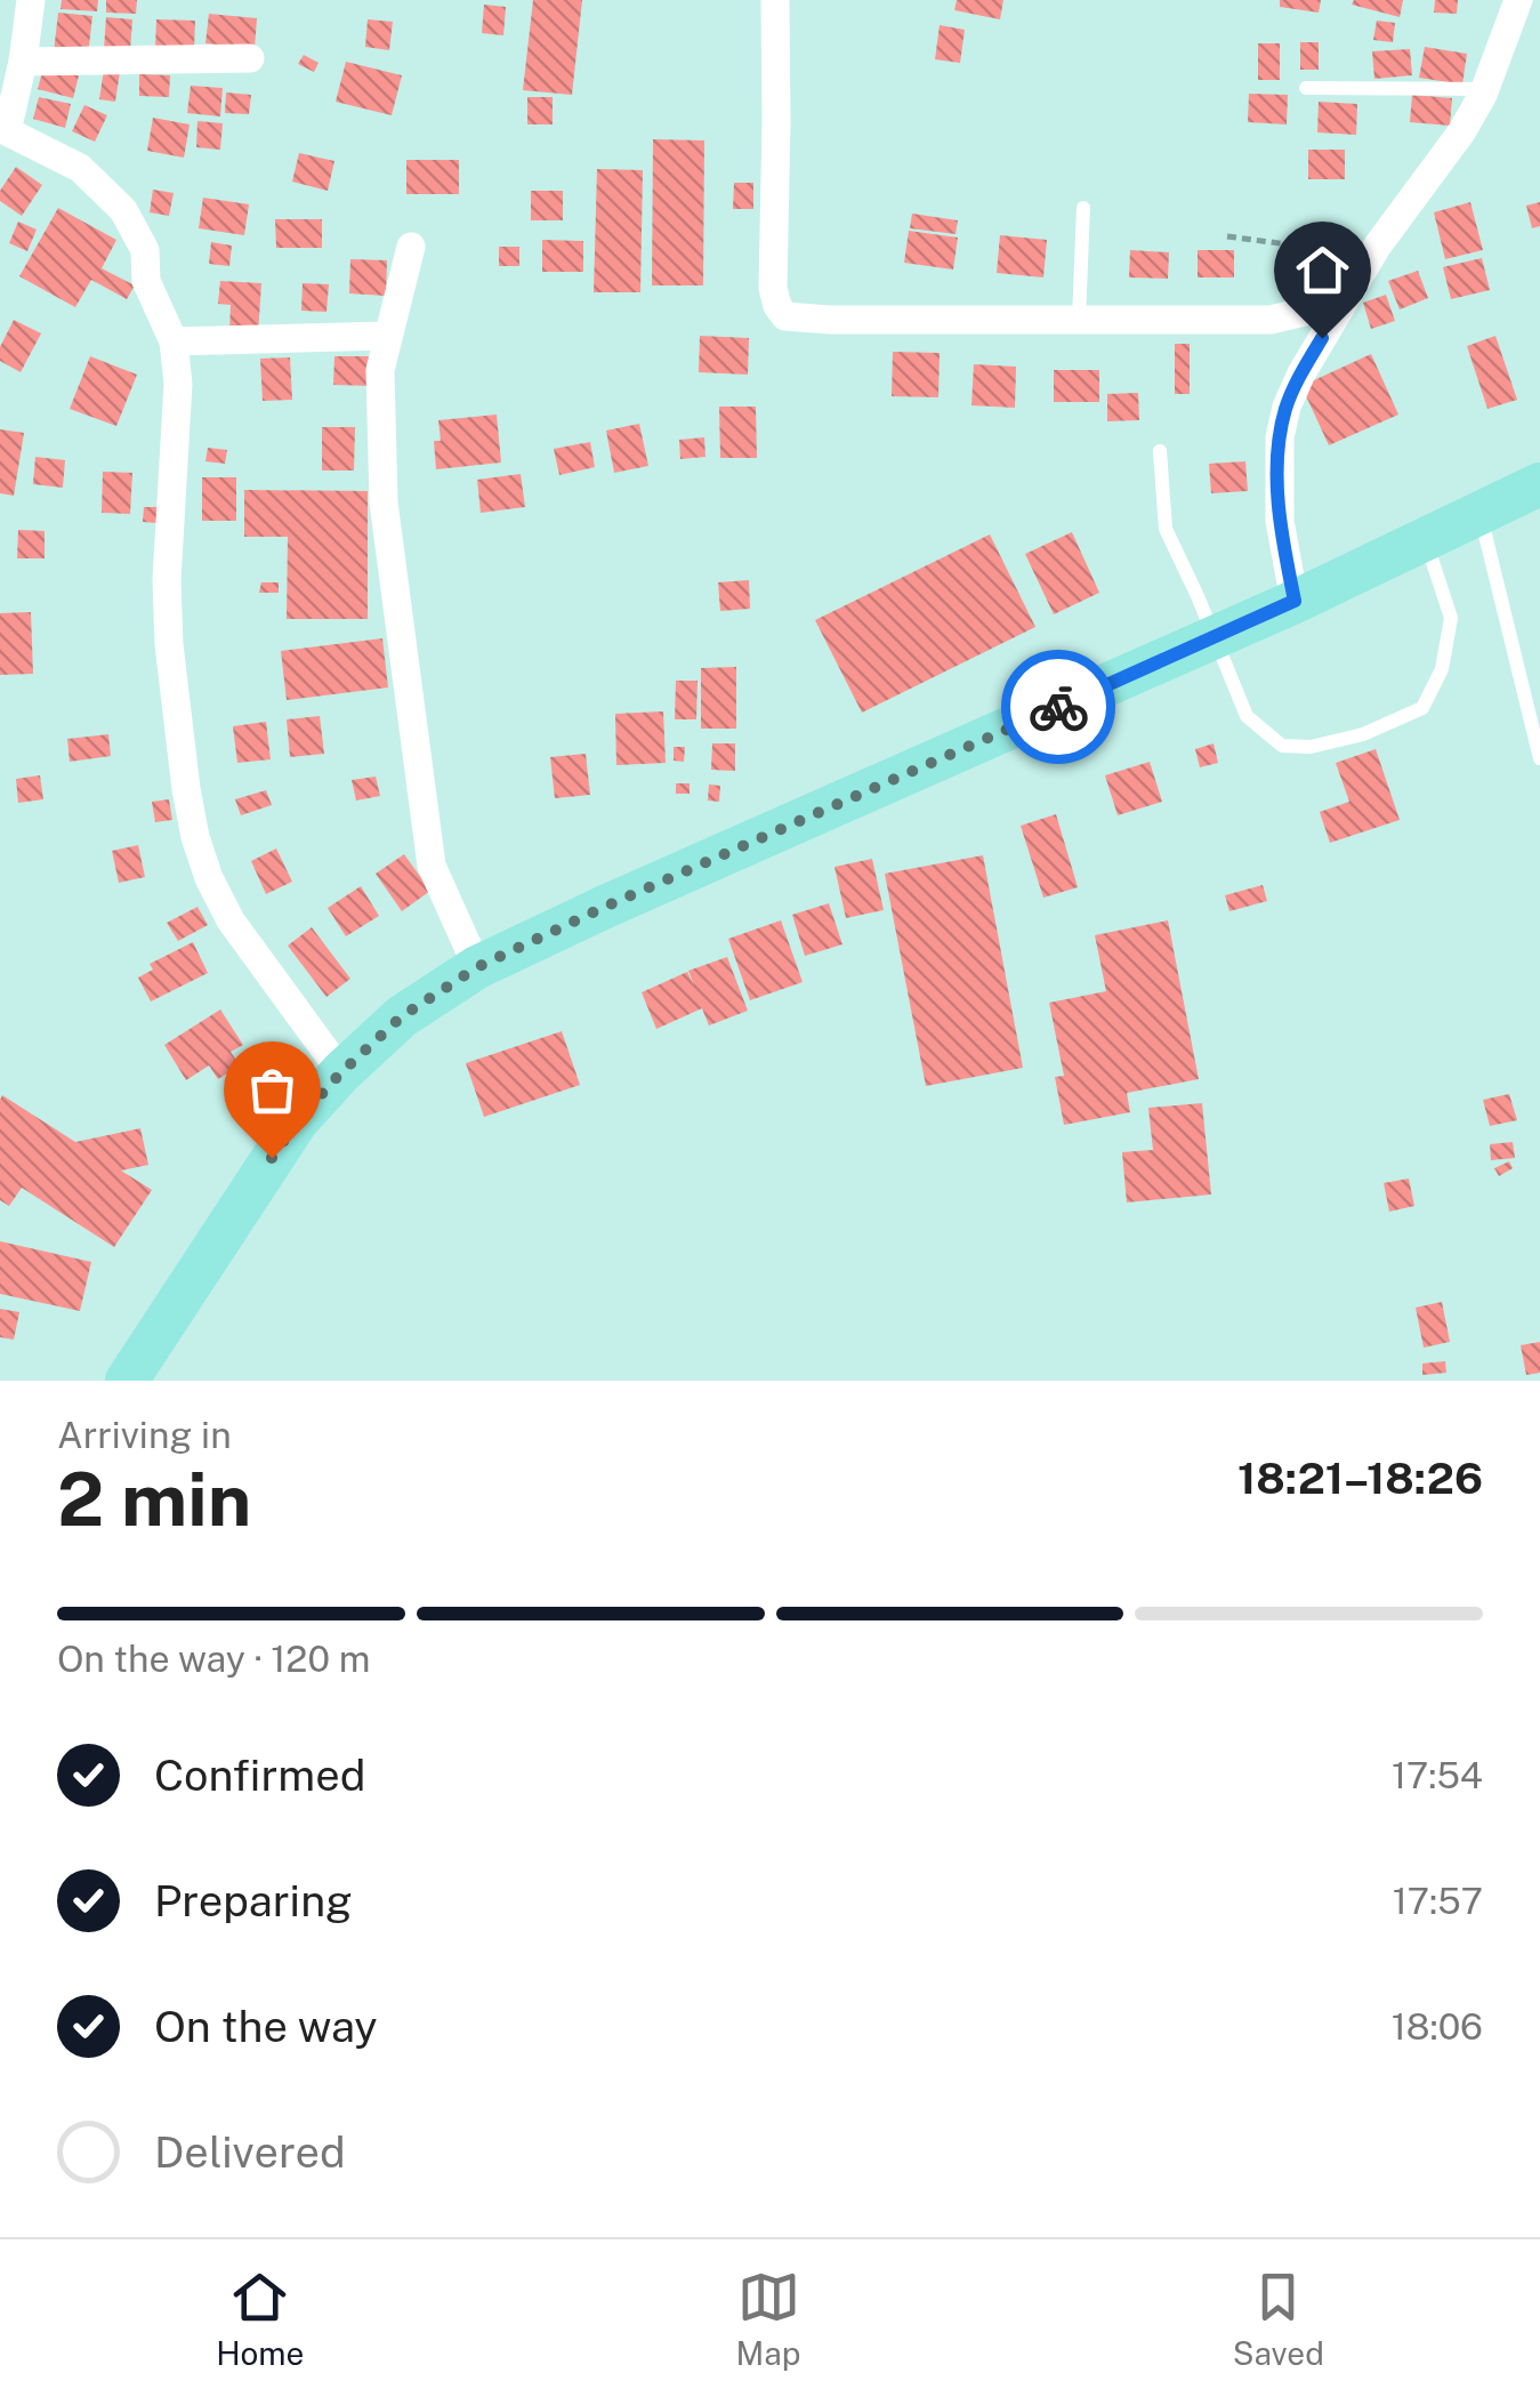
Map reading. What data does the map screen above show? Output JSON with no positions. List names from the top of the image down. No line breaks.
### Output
{"page":{"heading":["2 min","Arriving in","18:21–18:26"],"bar":"On the way · 120 m","list":[["Confirmed","17:54"],["Preparing","17:57"],["On the way","18:06"],"Delivered"],"tabs":["Home","Map","Saved"]}}
